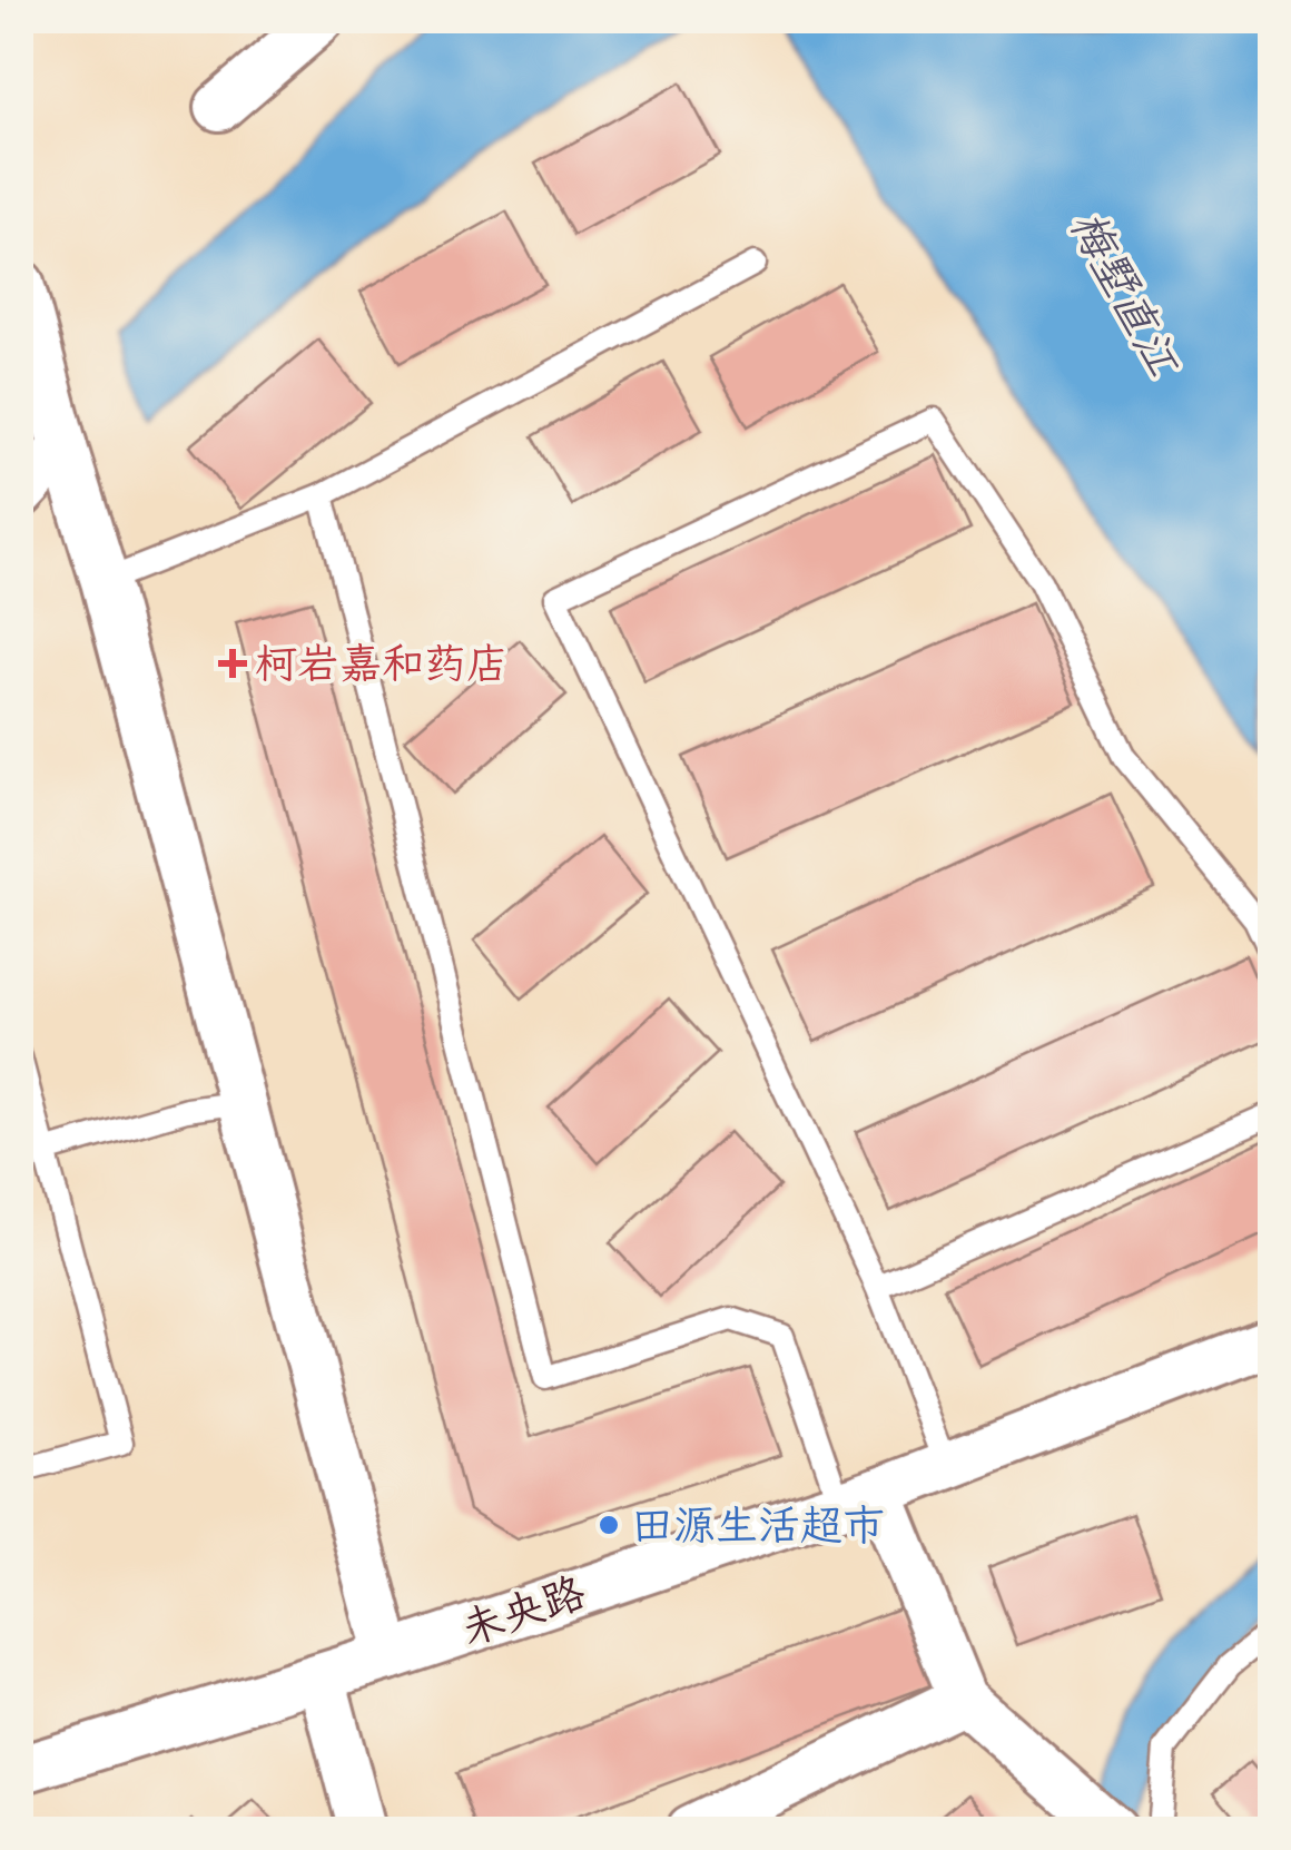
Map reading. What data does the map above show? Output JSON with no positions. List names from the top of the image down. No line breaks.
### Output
{"streets":{"street":["未央路"]},"water":["梅墅直江"],"places":{"health":["柯岩嘉和药店"],"other":["田源生活超市"]}}
